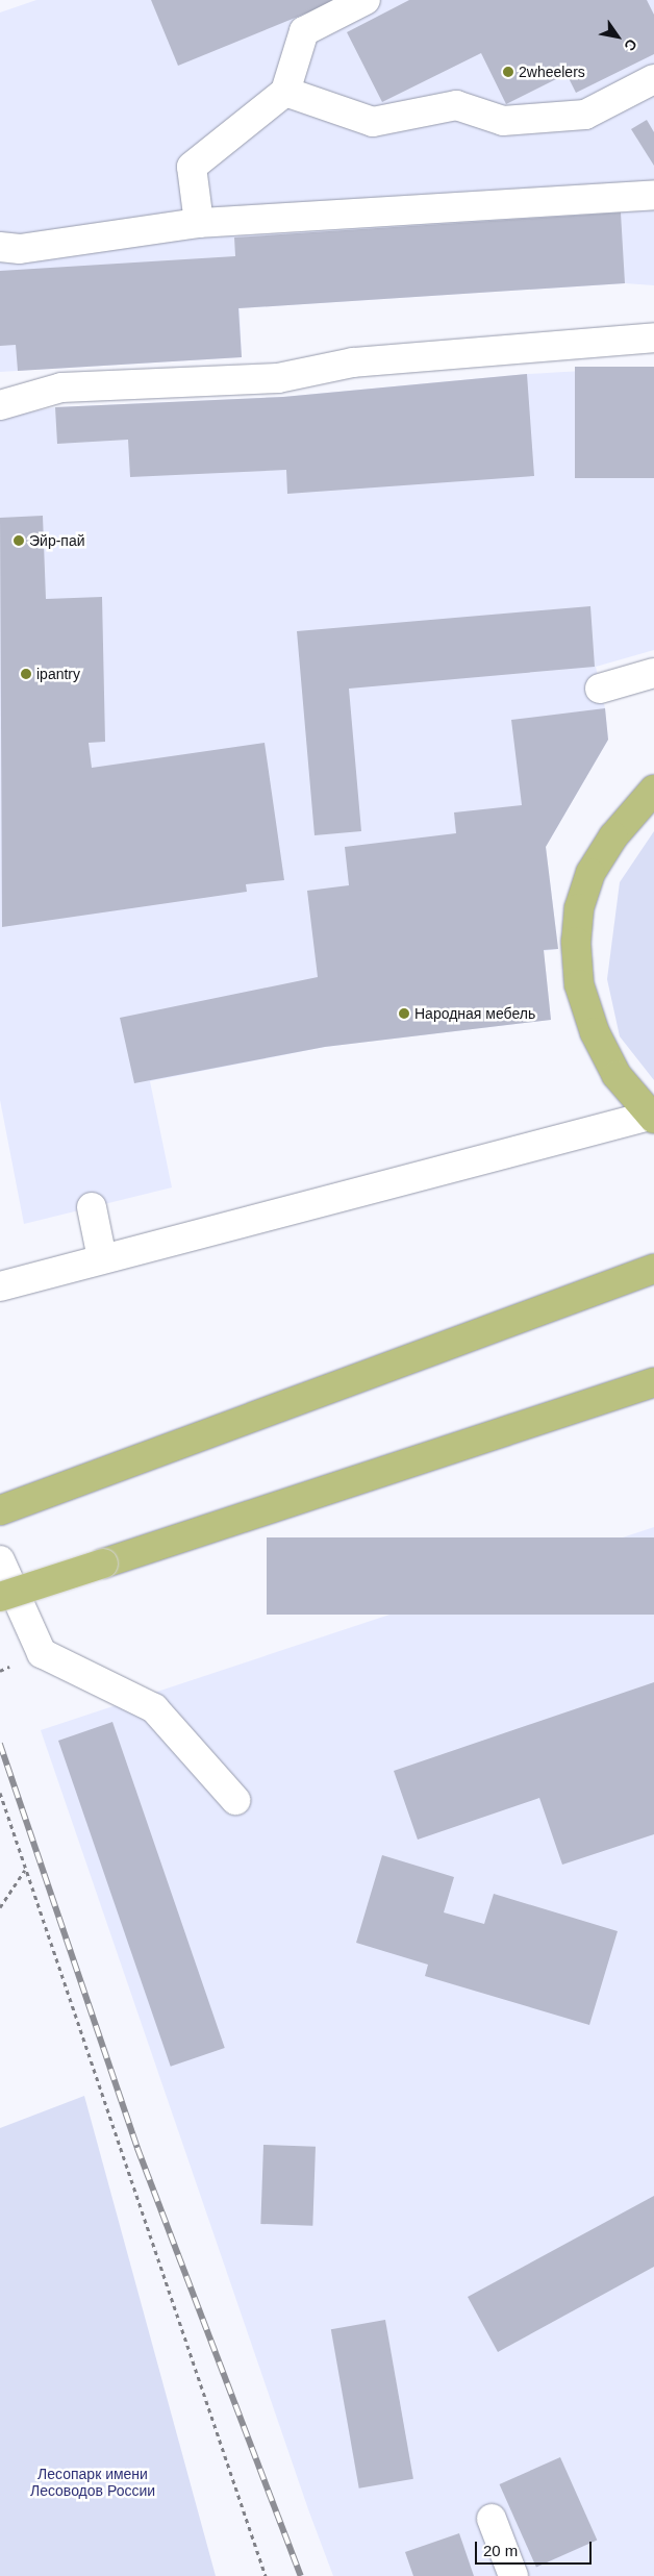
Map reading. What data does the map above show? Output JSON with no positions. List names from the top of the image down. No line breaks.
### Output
{"parks":["Лесопарк имени Лесоводов России"],"places":["2wheelers","Эйр-пай","ipantry","Народная мебель"],"scale_bar":"20 m","north":"bottom right"}
